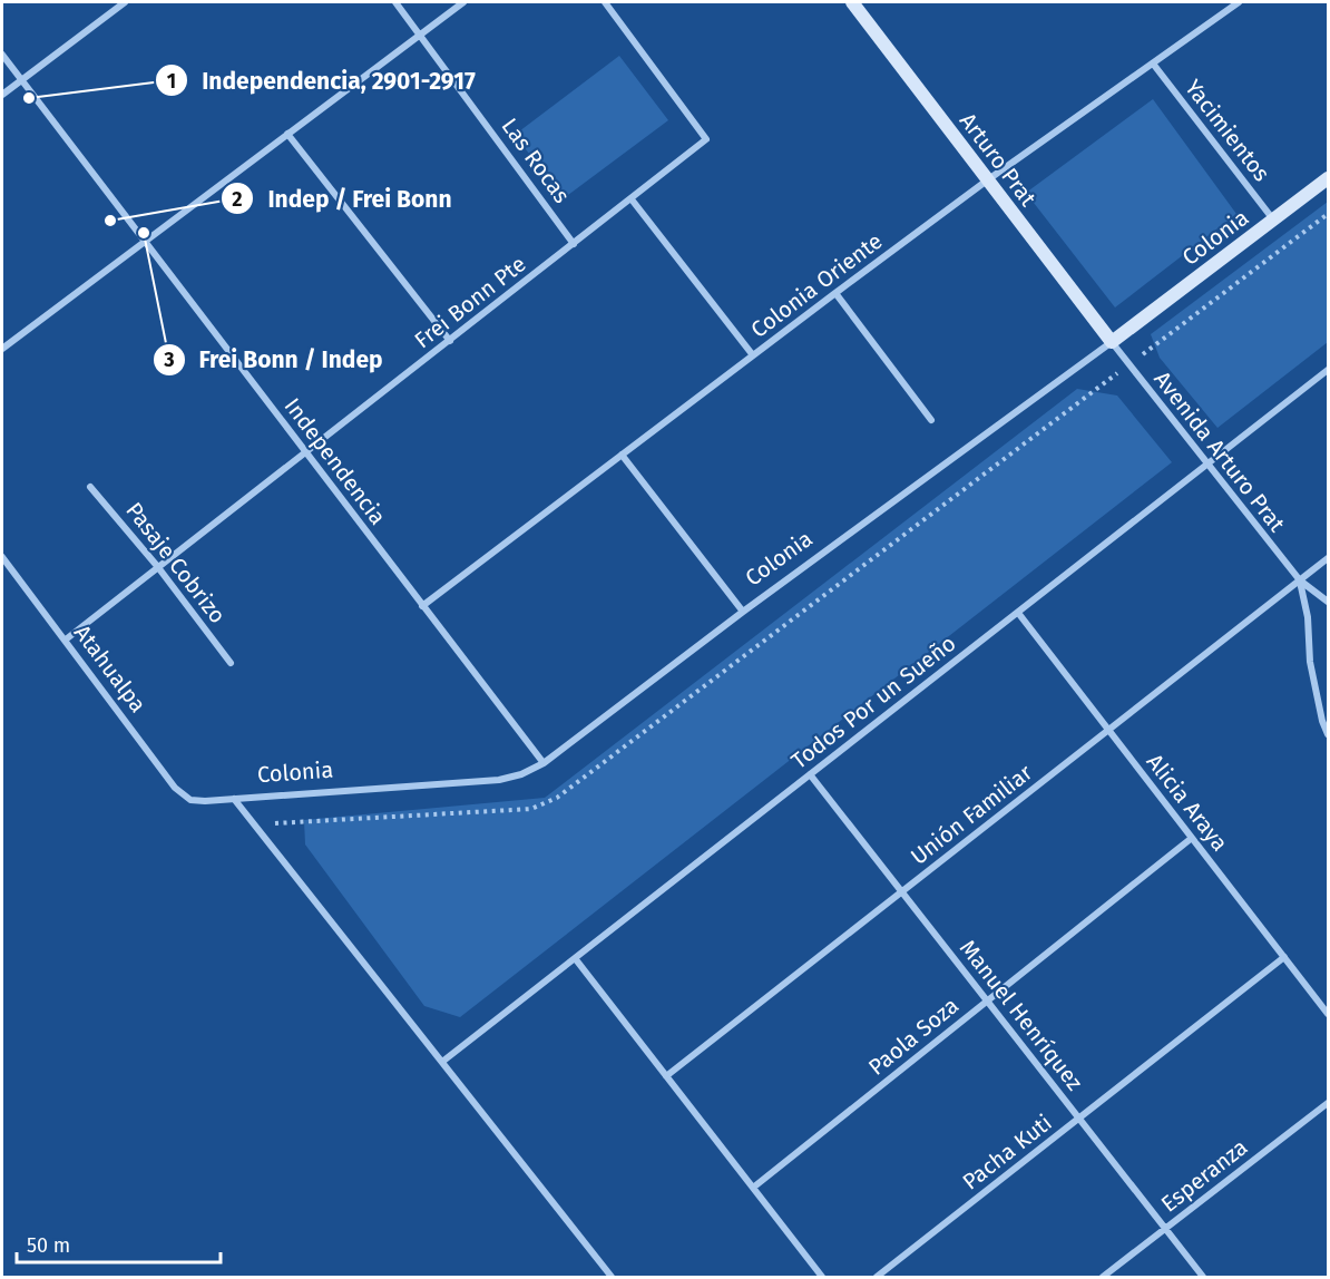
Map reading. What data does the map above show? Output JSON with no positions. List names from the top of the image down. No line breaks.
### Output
{"streets":{"street":["Yacimientos","Arturo Prat","Las Rocas","Colonia","Colonia Oriente","Frei Bonn Pte","Avenida Arturo Prat","Independencia","Pasaje Cobrizo","Atahualpa","Todos Por un Sueño","Alicia Araya","Unión Familiar","Manuel Henríquez","Paola Soza","Pacha Kuti","Esperanza"]},"crossings":[["Yacimientos","Colonia"],["Yacimientos","Colonia Oriente"],["Arturo Prat","Colonia"],["Arturo Prat","Colonia Oriente"],["Arturo Prat","Avenida Arturo Prat"],["Las Rocas","Frei Bonn Pte"],["Colonia","Avenida Arturo Prat"],["Colonia","Independencia"],["Colonia","Atahualpa"],["Colonia Oriente","Independencia"],["Frei Bonn Pte","Independencia"],["Frei Bonn Pte","Pasaje Cobrizo"],["Frei Bonn Pte","Atahualpa"],["Avenida Arturo Prat","Todos Por un Sueño"],["Avenida Arturo Prat","Unión Familiar"],["Todos Por un Sueño","Alicia Araya"],["Todos Por un Sueño","Manuel Henríquez"],["Alicia Araya","Unión Familiar"],["Alicia Araya","Paola Soza"],["Alicia Araya","Pacha Kuti"],["Unión Familiar","Manuel Henríquez"],["Manuel Henríquez","Paola Soza"],["Manuel Henríquez","Pacha Kuti"],["Manuel Henríquez","Esperanza"]],"places":["Independencia, 2901-2917","Indep / Frei Bonn","Frei Bonn / Indep"],"scale_bar":"50 m"}
